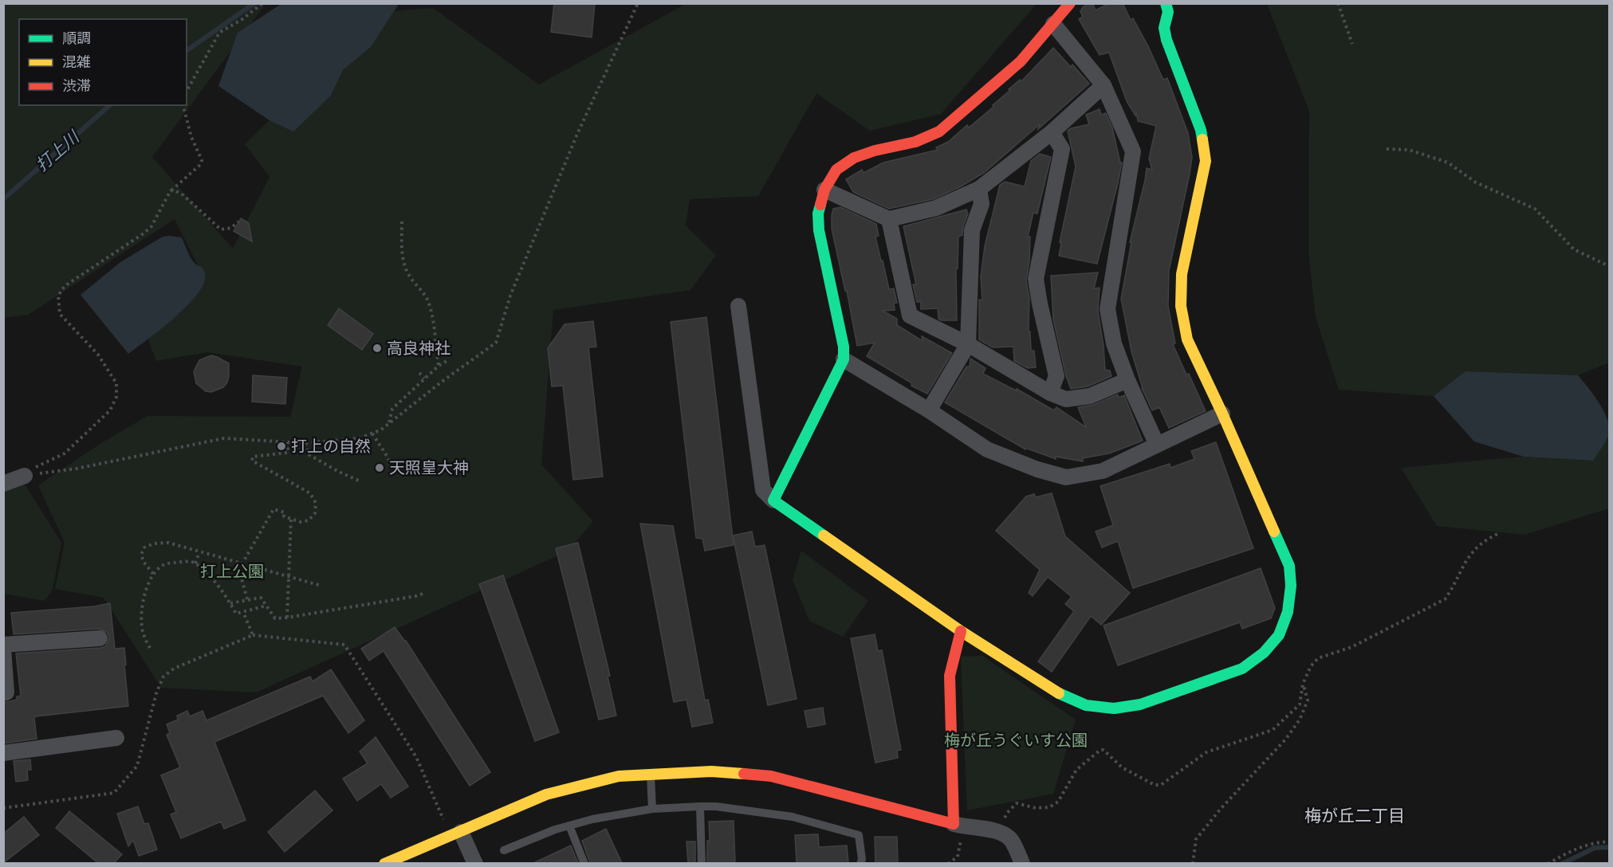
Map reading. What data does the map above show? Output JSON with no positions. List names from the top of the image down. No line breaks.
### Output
{"districts":["梅が丘二丁目"],"water":["打上川"],"parks":["打上公園","梅が丘うぐいす公園"],"places":["高良神社","打上の自然","天照皇大神"],"legend":["順調","混雑","渋滞"]}
